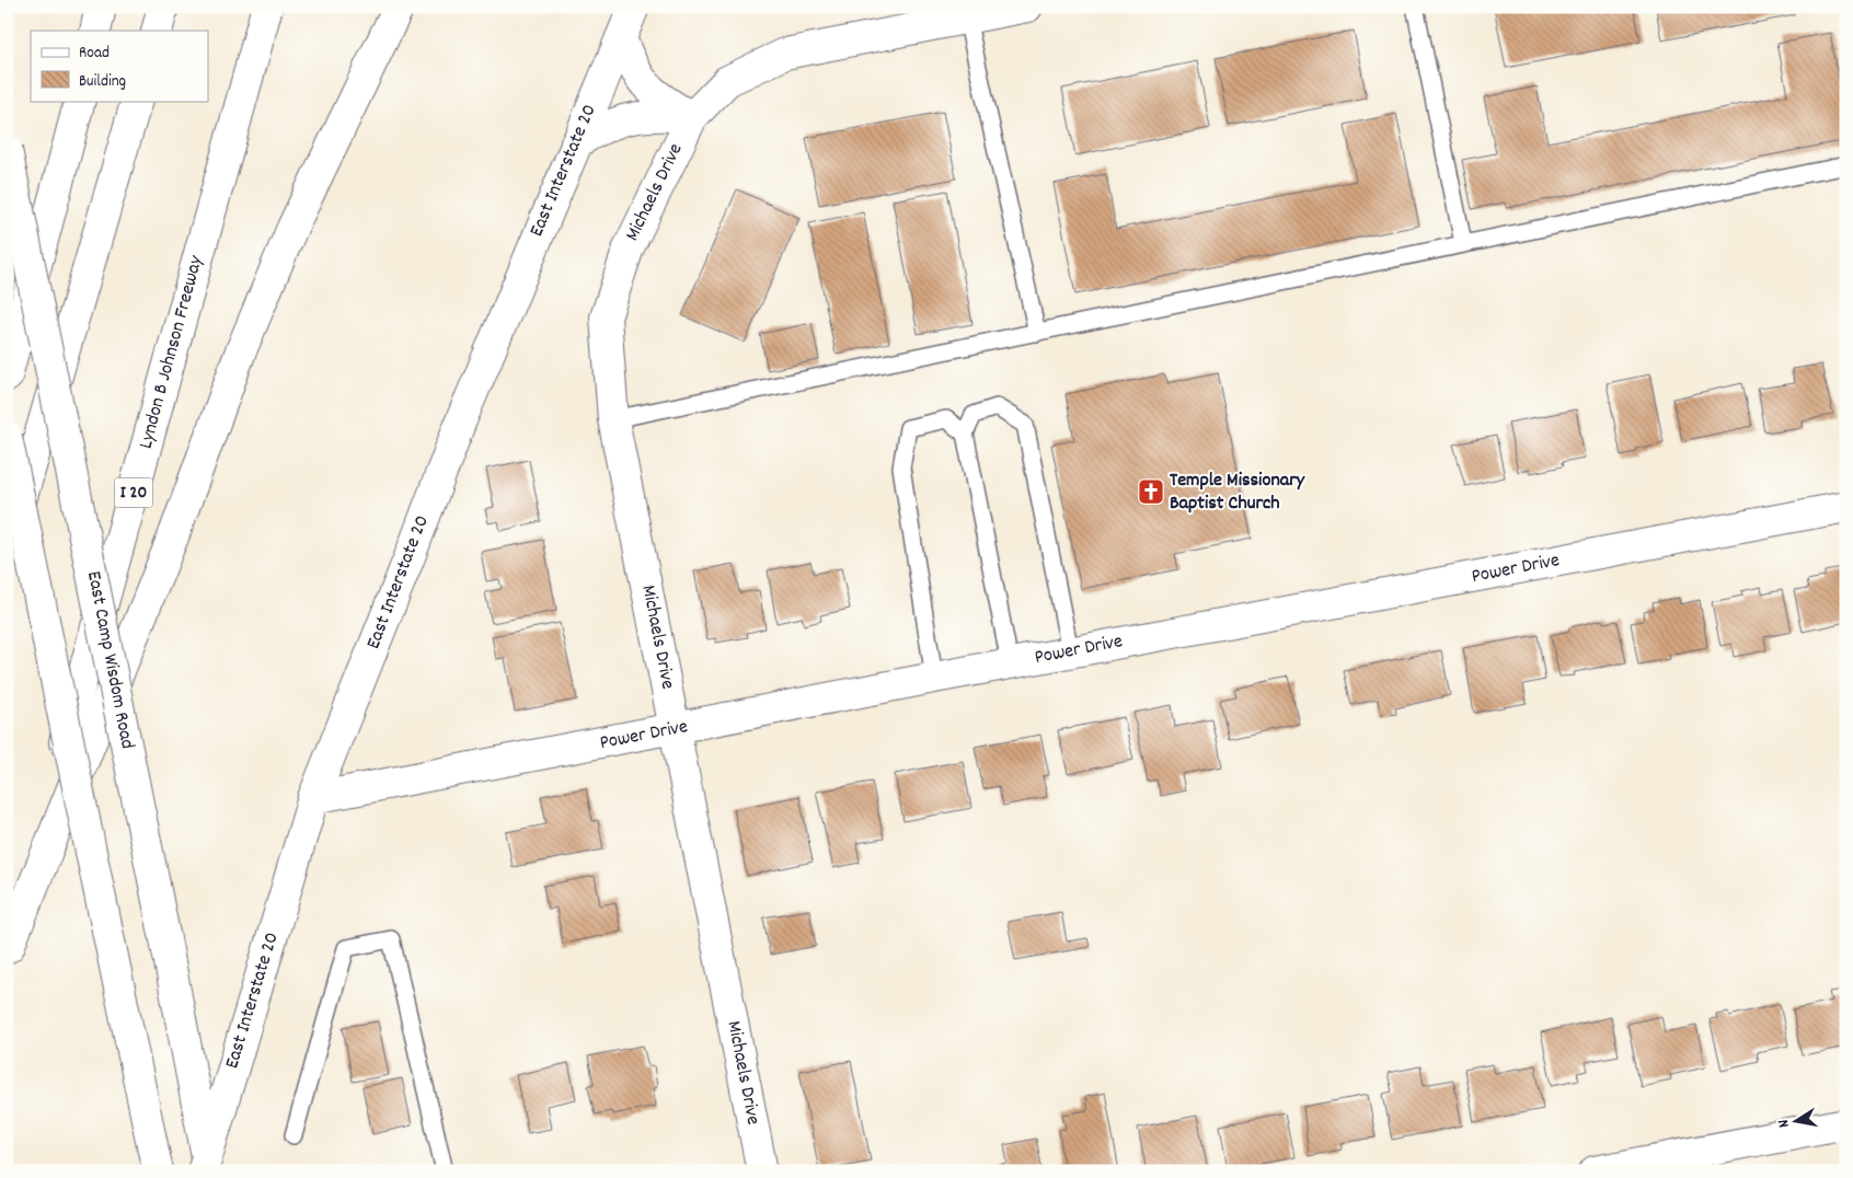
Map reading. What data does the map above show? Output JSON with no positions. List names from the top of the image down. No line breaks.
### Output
{"streets":{"main road":["East Interstate 20","Michaels Drive","Lyndon B Johnson Freeway","I 20","Power Drive","East Camp Wisdom Road"]},"crossings":[["East Interstate 20","Power Drive"],["East Interstate 20","East Camp Wisdom Road"],["Michaels Drive","Power Drive"]],"places":{"church":["Temple Missionary Baptist Church"]},"legend":["Road","Building"],"north":"left"}
